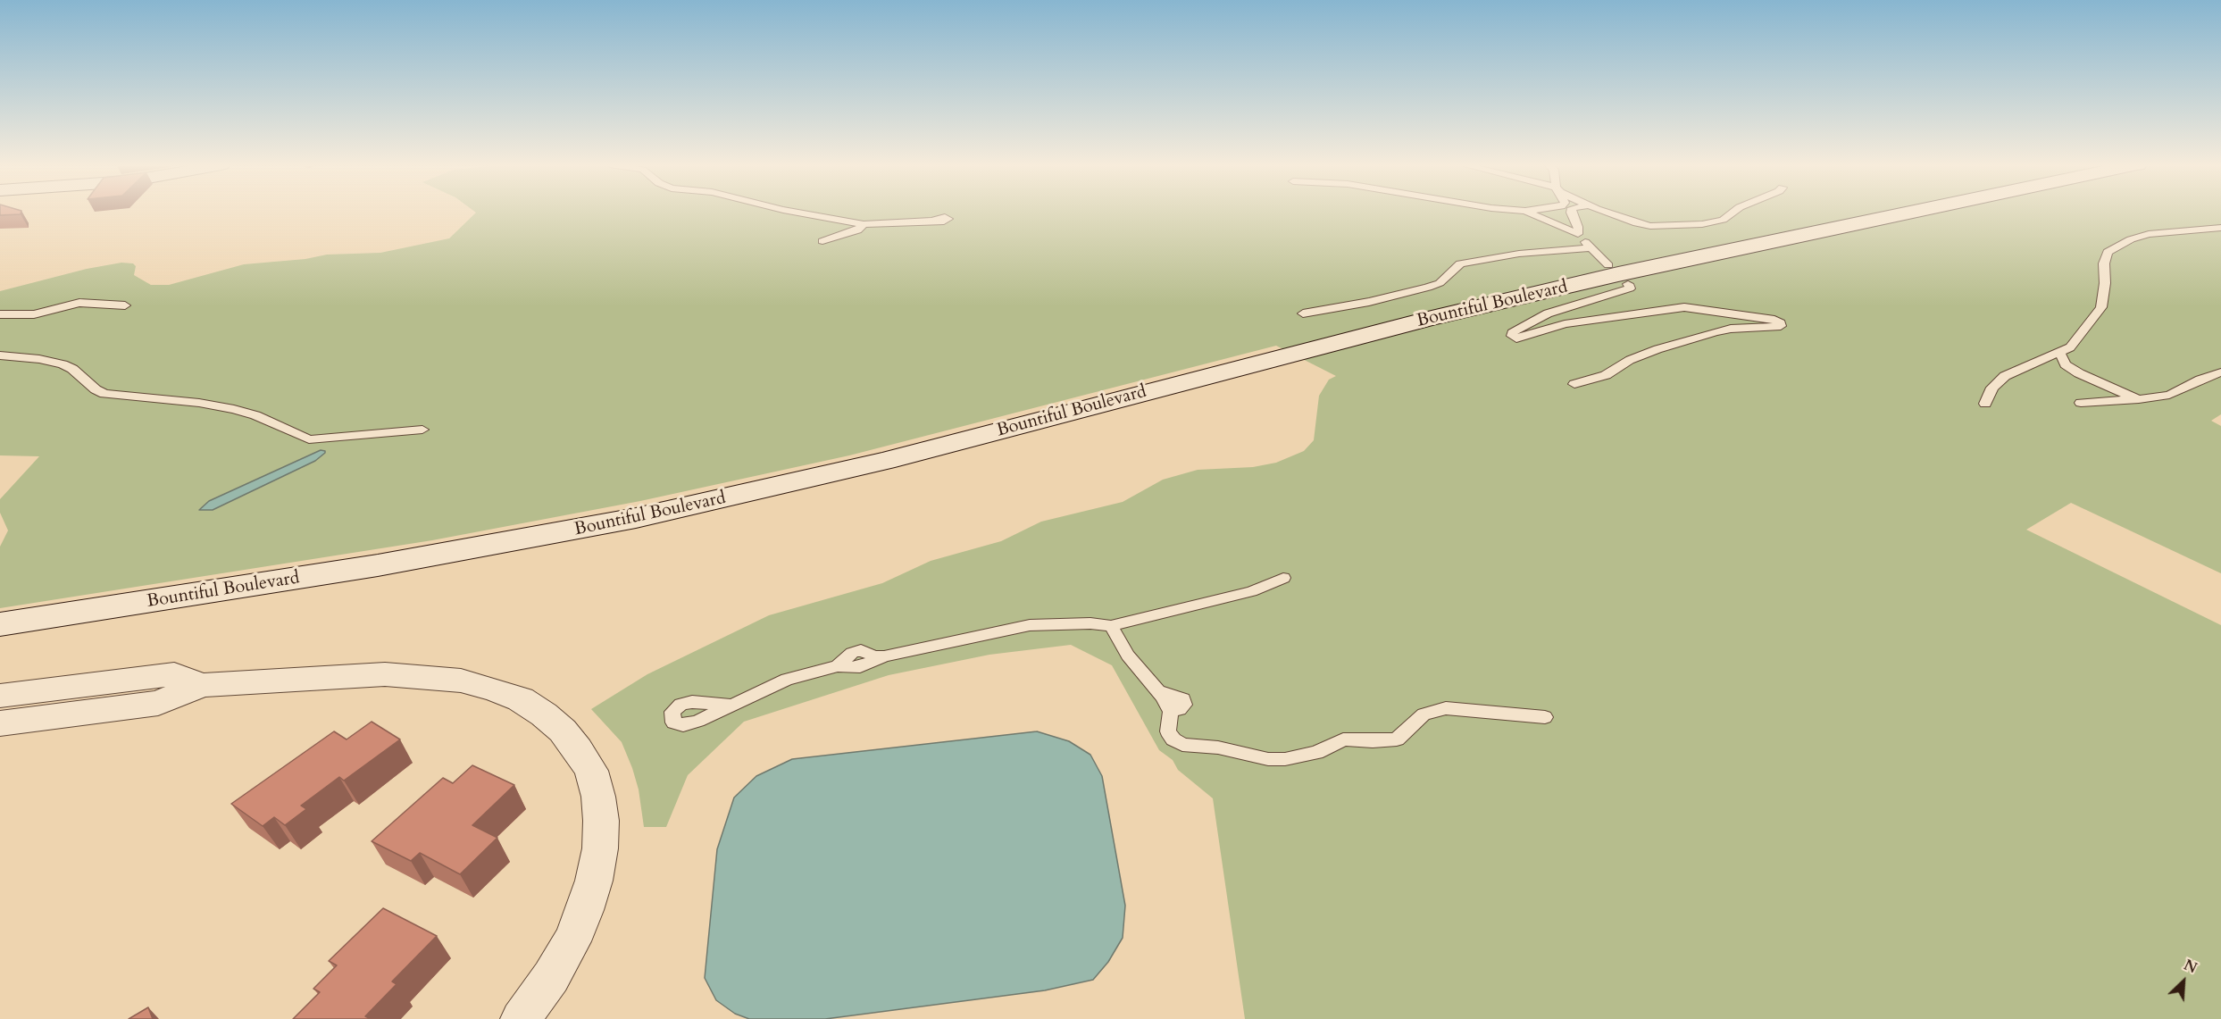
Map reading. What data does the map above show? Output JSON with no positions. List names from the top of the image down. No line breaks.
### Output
{"streets":{"main road":["Bountiful Boulevard"]},"north":"top right"}
